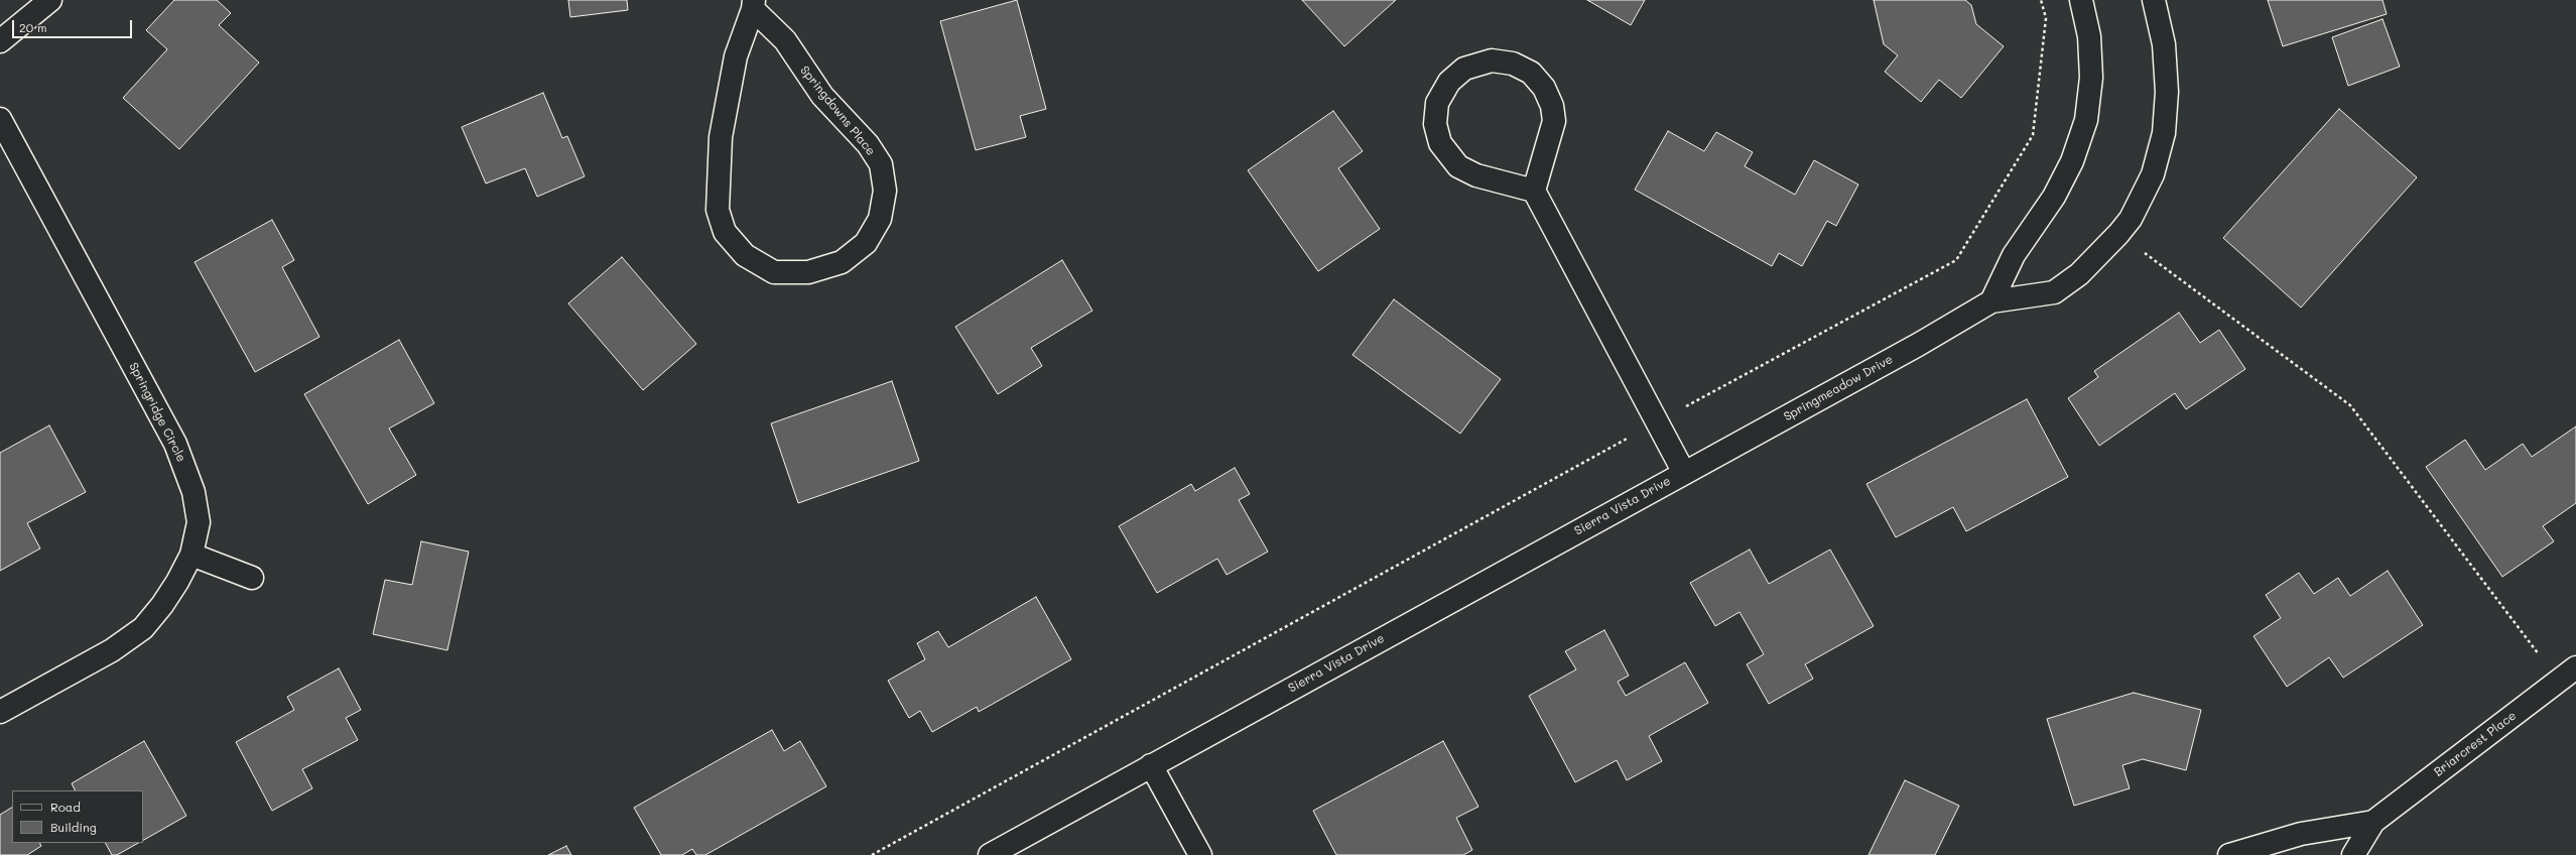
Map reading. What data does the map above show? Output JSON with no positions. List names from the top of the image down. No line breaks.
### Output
{"streets":{"street":["Springdowns Place","Springmeadow Drive","Springridge Circle","Sierra Vista Drive","Briarcrest Place"]},"crossings":[["Springmeadow Drive","Sierra Vista Drive"]],"legend":["Road","Building"],"scale_bar":"20 m"}
